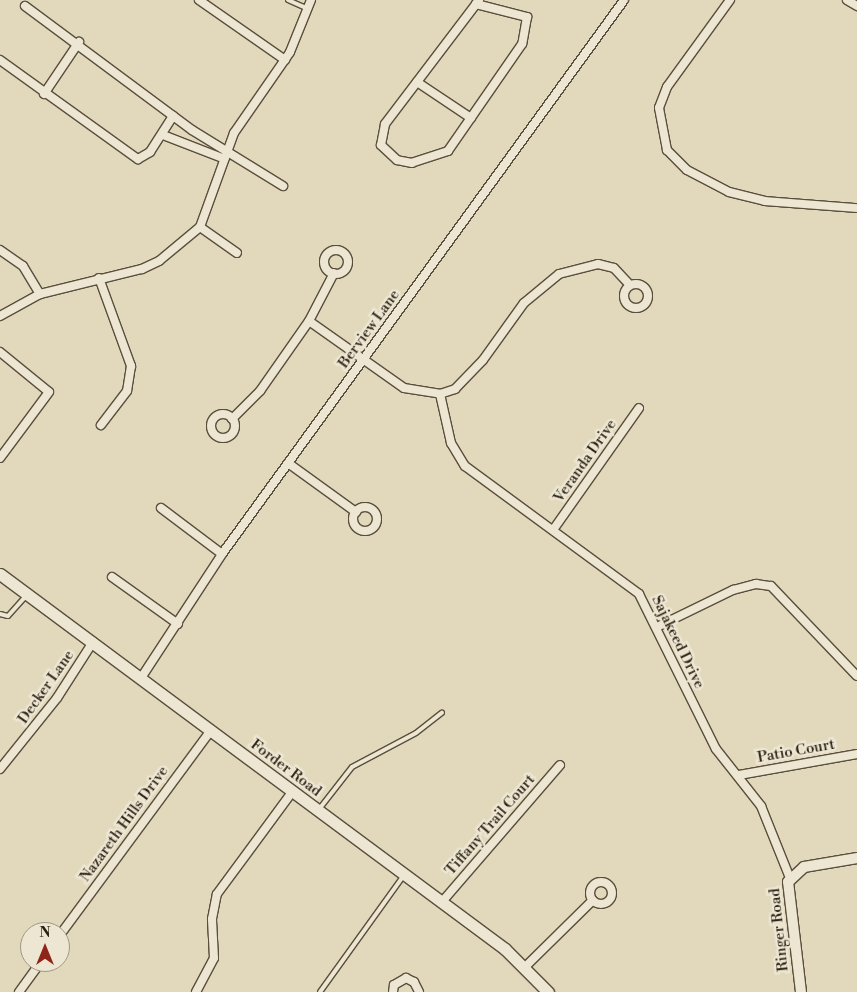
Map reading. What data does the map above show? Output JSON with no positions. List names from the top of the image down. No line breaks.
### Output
{"streets":{"main road":["Forder Road"],"street":["Berview Lane","Veranda Drive","Sajakeed Drive","Decker Lane","Patio Court","Nazareth Hills Drive","Tiffany Trail Court","Ringer Road"]},"crossings":[["Berview Lane","Forder Road"],["Veranda Drive","Sajakeed Drive"],["Sajakeed Drive","Patio Court"],["Sajakeed Drive","Ringer Road"],["Decker Lane","Forder Road"],["Forder Road","Nazareth Hills Drive"],["Forder Road","Tiffany Trail Court"]],"north":"top"}
